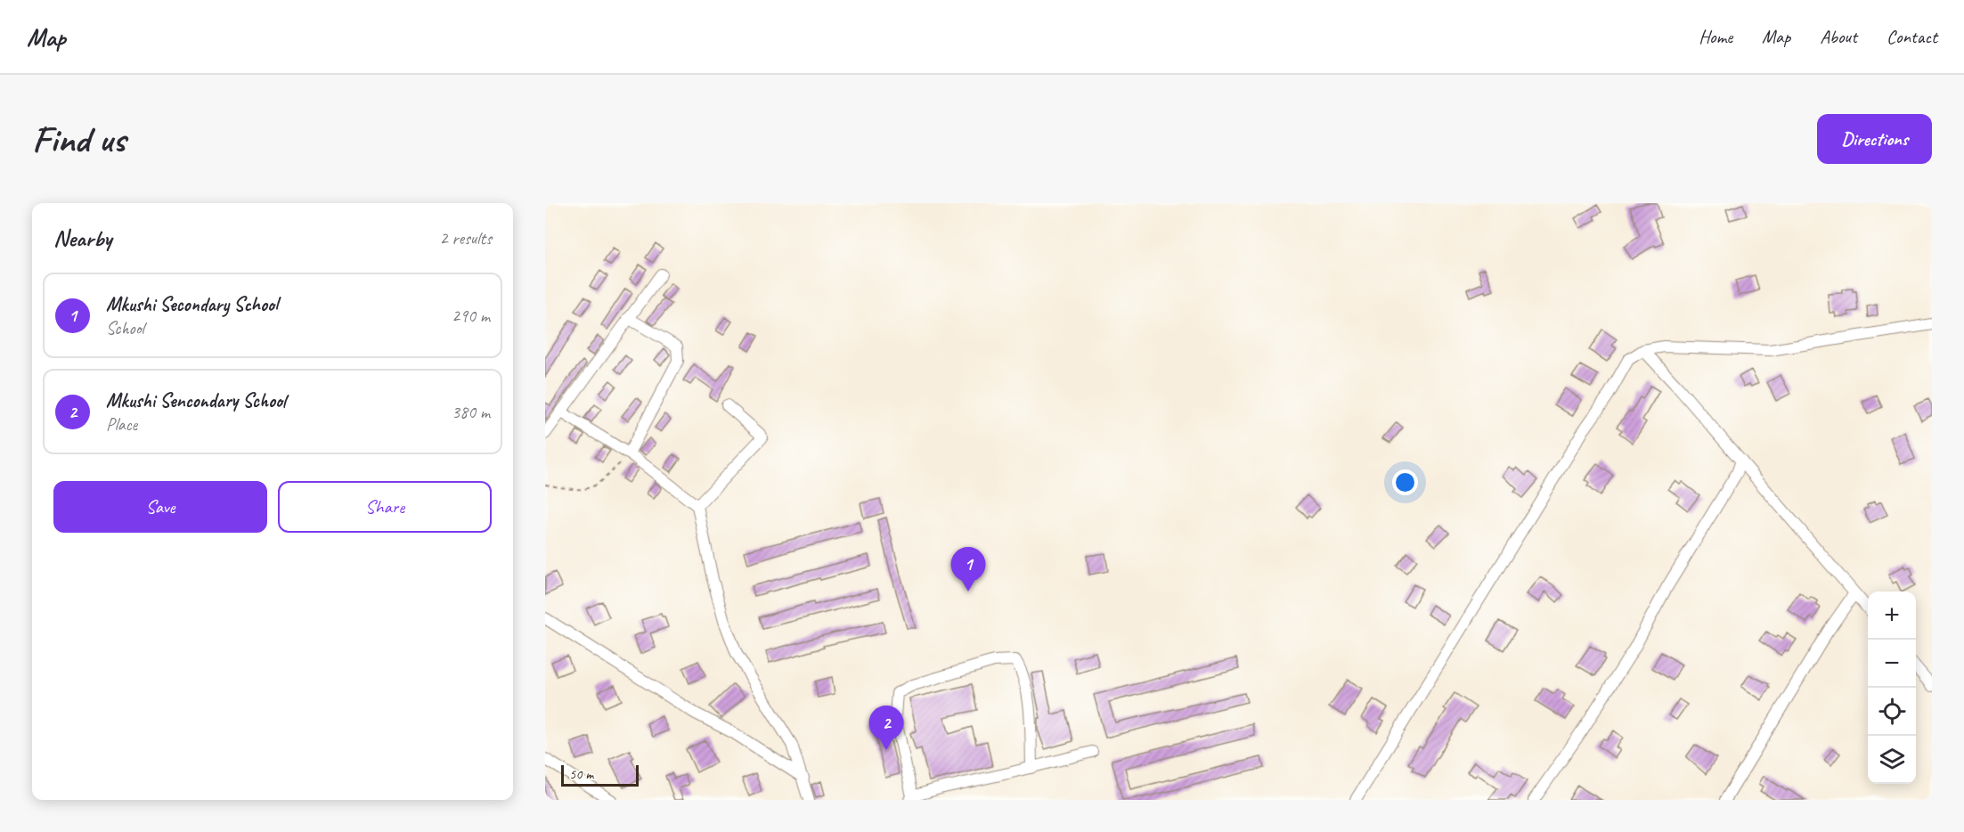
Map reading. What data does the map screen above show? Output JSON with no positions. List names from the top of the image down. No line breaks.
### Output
{"scale_bar":"50 m","page":{"header":"Map","nav":["Home","Map","About","Contact"],"buttons":["Directions",["Save","Share"]],"title":"Find us","heading":["Nearby","2 results"],"list":[{"mark":"1","name":"Mkushi Secondary School","note":"School","value":"290 m"},{"mark":"2","name":"Mkushi Sencondary School","note":"Place","value":"380 m"}],"pins":["1","2"],"map_buttons":["+","−"],"scale":"50 m"}}
